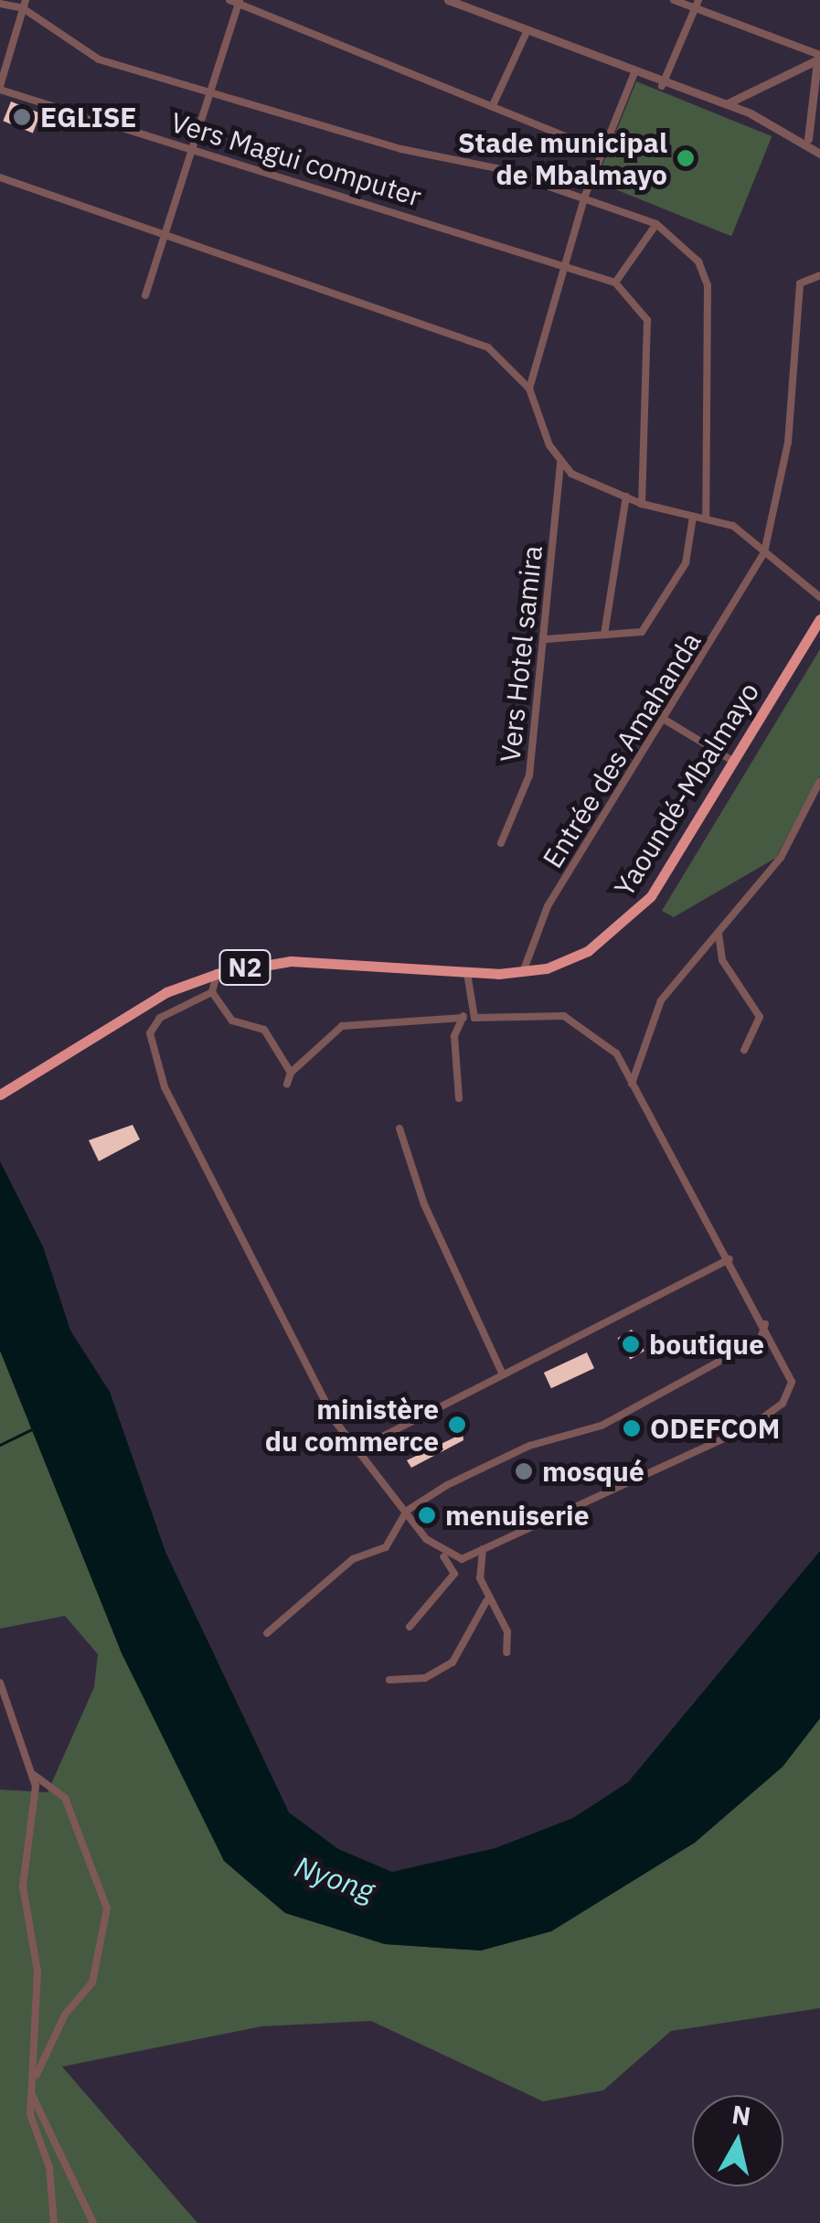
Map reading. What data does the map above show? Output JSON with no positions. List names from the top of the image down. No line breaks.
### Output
{"streets":{"highway":["Yaoundé-Mbalmayo","N2"],"street":["Vers Magui computer","Vers Hotel samira","Entrée des Amahanda"]},"crossings":[["Entrée des Amahanda","Yaoundé-Mbalmayo"]],"water":["Nyong"],"places":["EGLISE","Stade municipal de Mbalmayo","boutique","ministère du commerce","ODEFCOM","mosqué","menuiserie"],"north":"top"}
